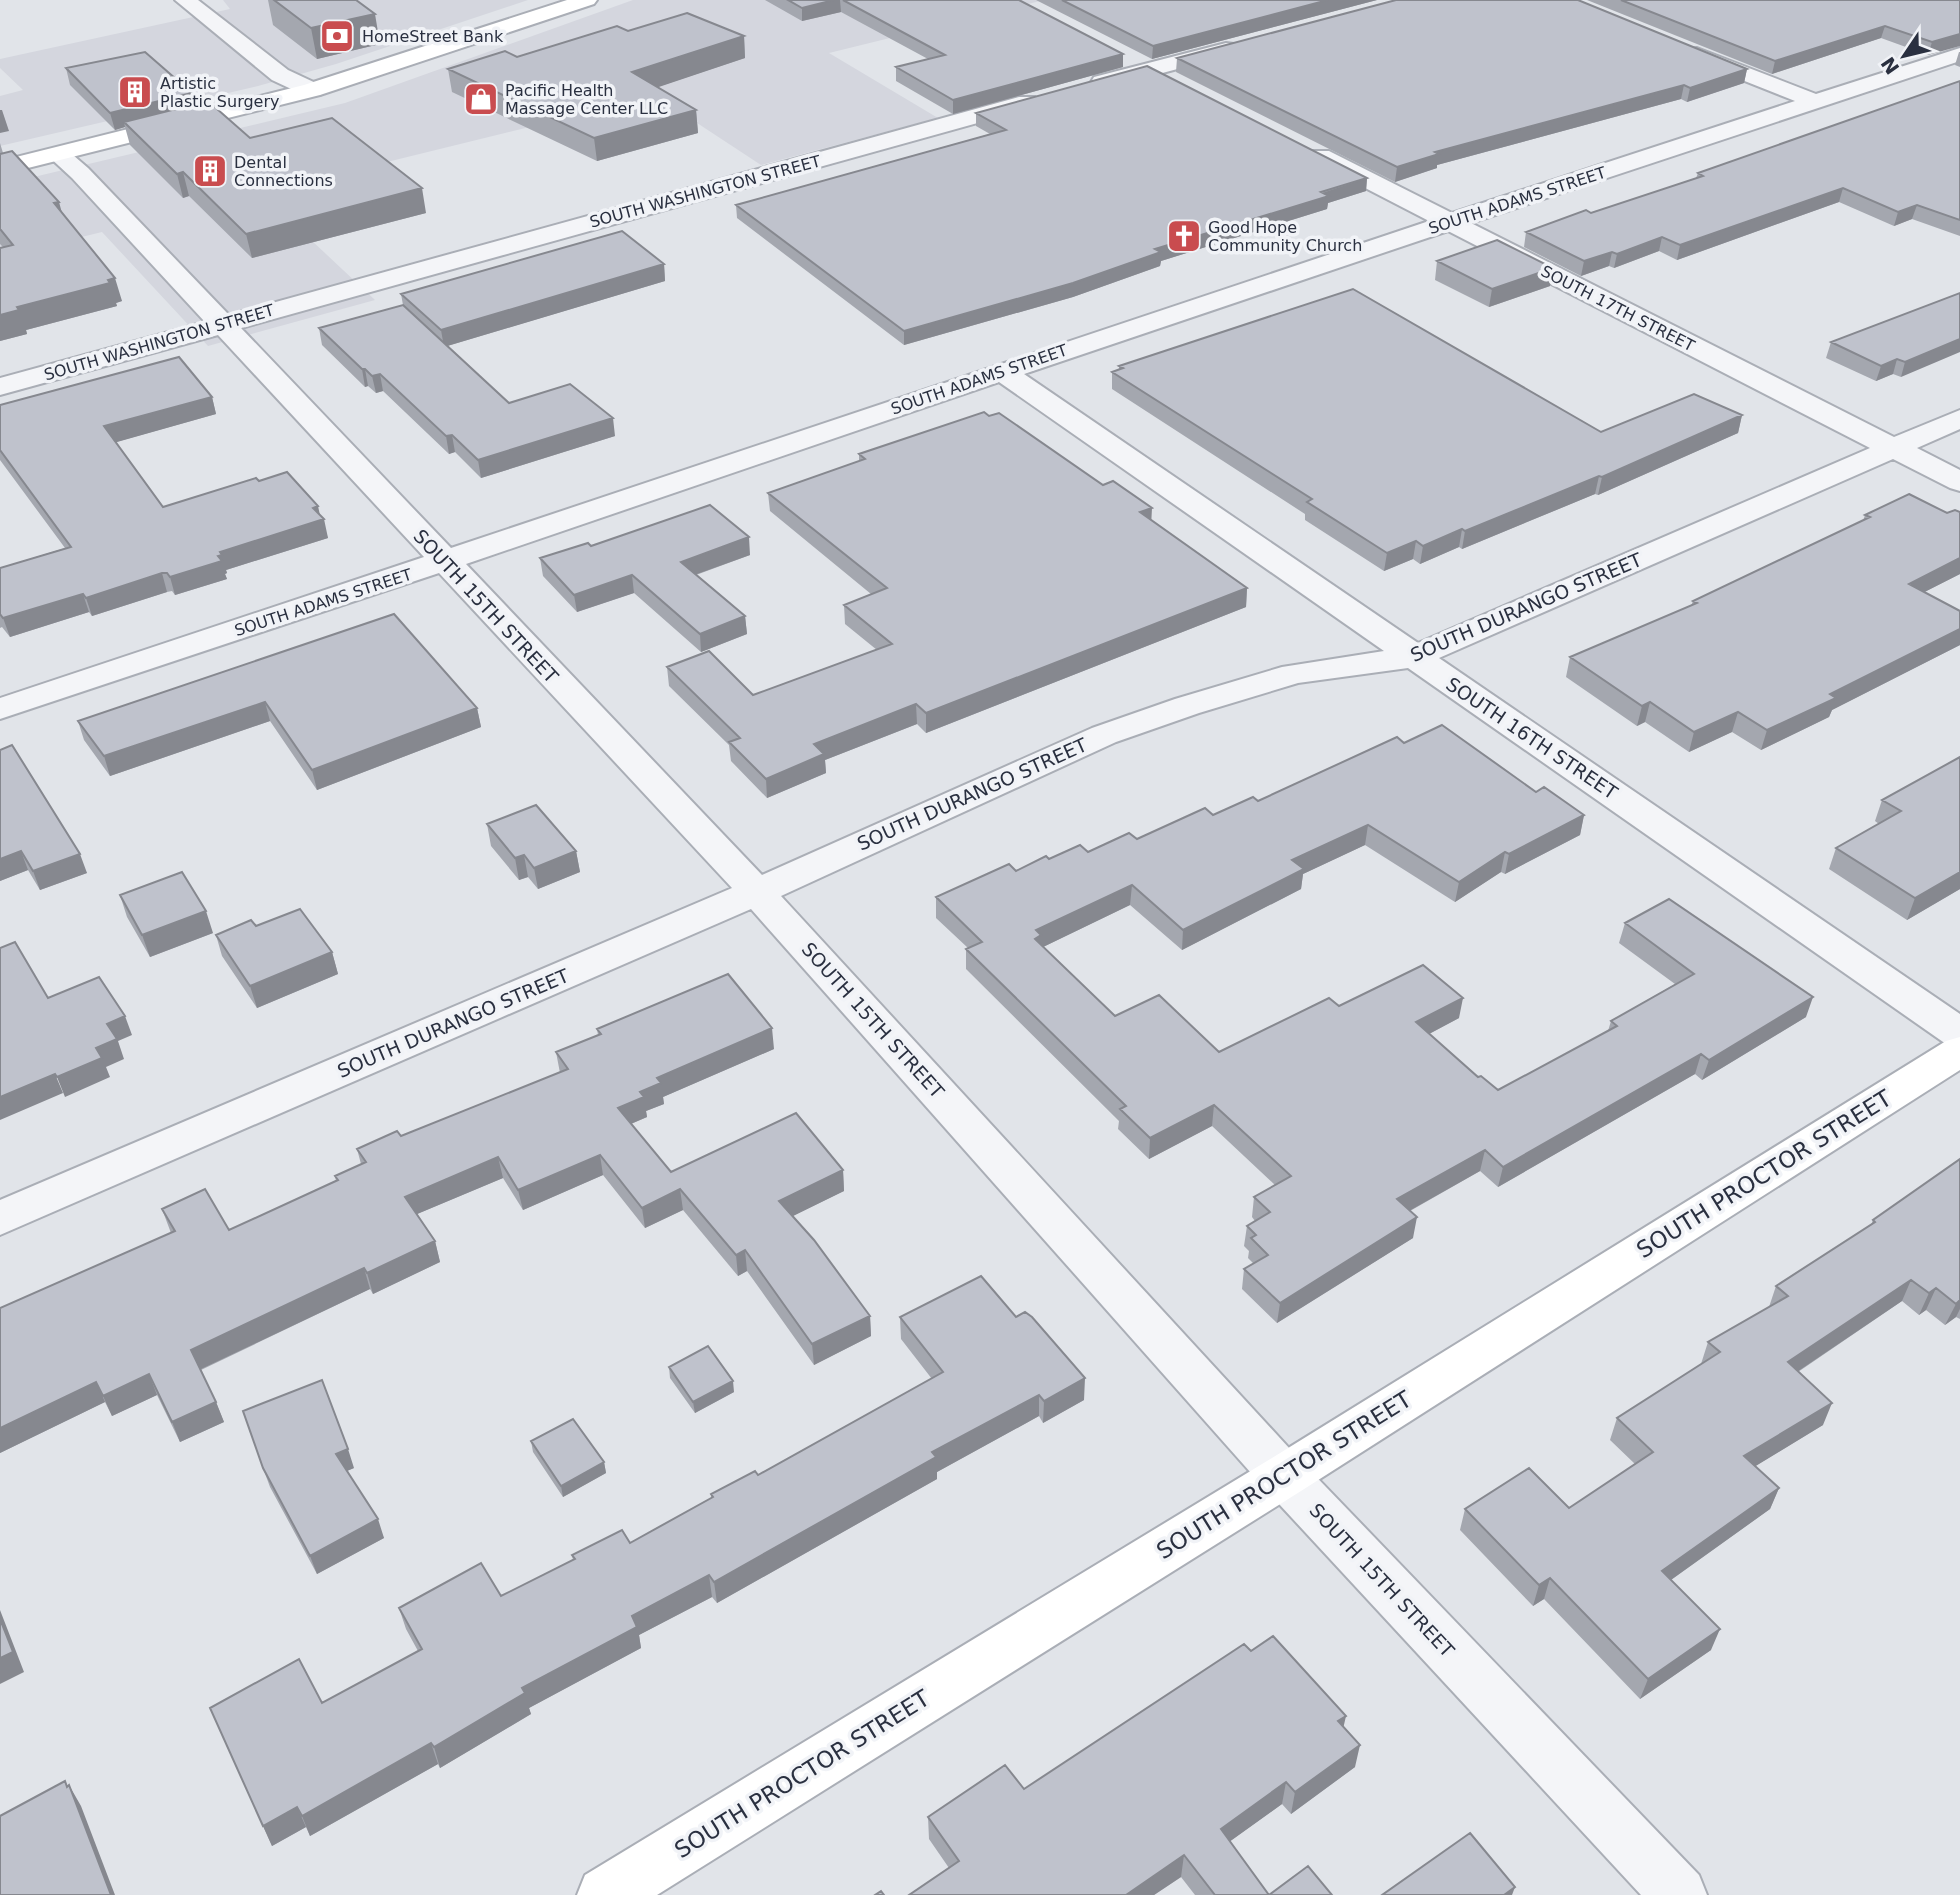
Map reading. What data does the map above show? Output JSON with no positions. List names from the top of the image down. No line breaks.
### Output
{"streets":{"street":["SOUTH WASHINGTON STREET","SOUTH ADAMS STREET","SOUTH 17TH STREET","SOUTH 15TH STREET","SOUTH DURANGO STREET","SOUTH 16TH STREET","SOUTH PROCTOR STREET"]},"crossings":[["SOUTH WASHINGTON STREET","SOUTH 15TH STREET"],["SOUTH ADAMS STREET","SOUTH 17TH STREET"],["SOUTH ADAMS STREET","SOUTH 15TH STREET"],["SOUTH ADAMS STREET","SOUTH 16TH STREET"],["SOUTH 17TH STREET","SOUTH DURANGO STREET"],["SOUTH 15TH STREET","SOUTH DURANGO STREET"],["SOUTH 15TH STREET","SOUTH PROCTOR STREET"],["SOUTH DURANGO STREET","SOUTH 16TH STREET"]],"places":{"bank":["HomeStreet Bank"],"building":["Artistic Plastic Surgery","Dental Connections"],"shop":["Pacific Health Massage Center LLC"],"church":["Good Hope Community Church"]},"north":"bottom left"}
